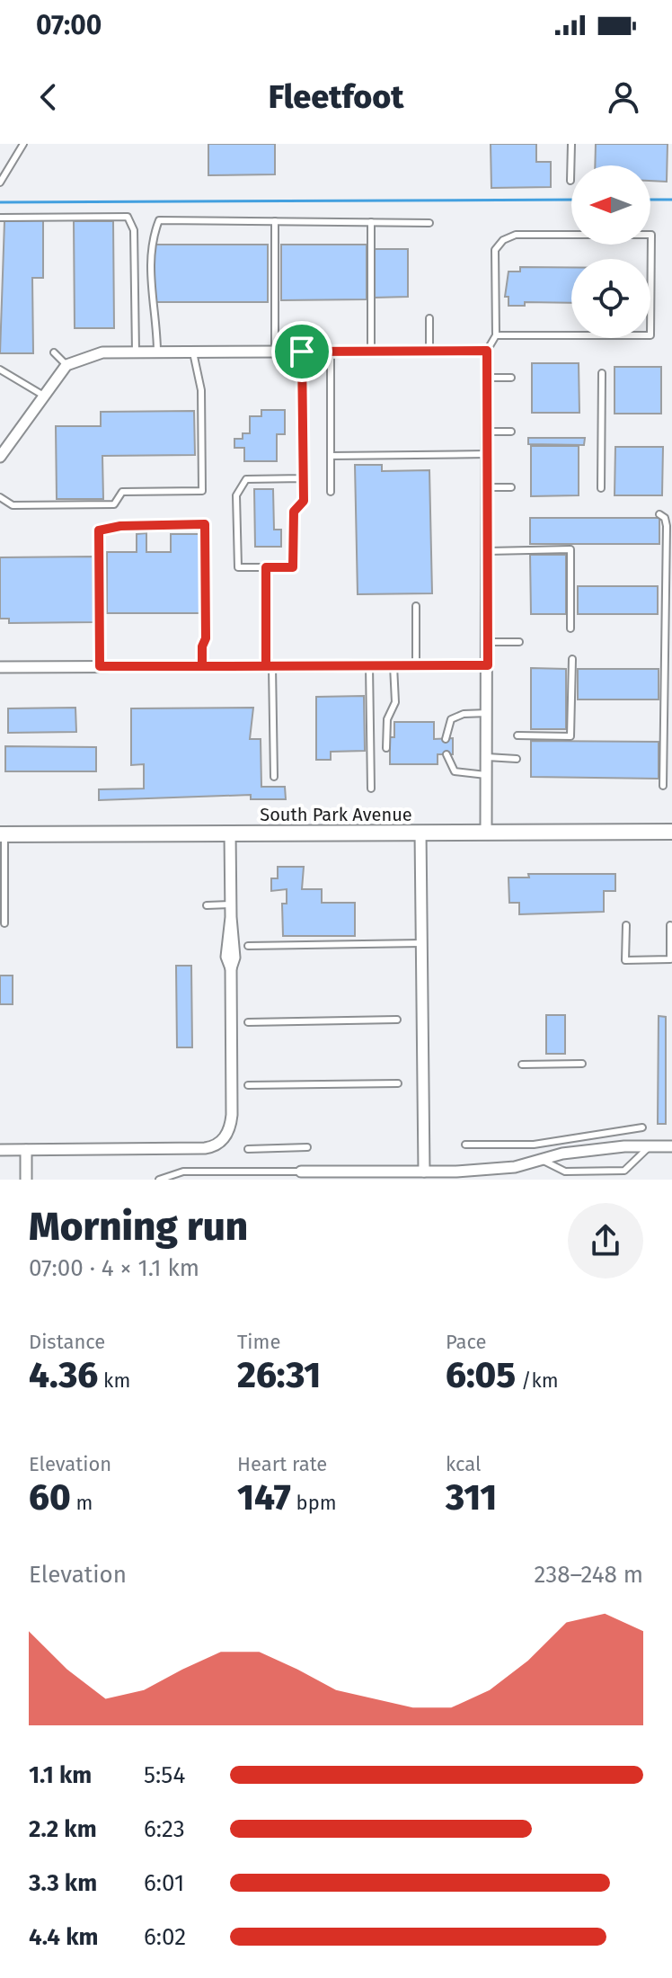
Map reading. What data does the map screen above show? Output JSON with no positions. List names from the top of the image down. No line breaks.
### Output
{"streets":{"main road":["South Park Avenue"]},"north":"left","page":{"status":"07:00","header":"Fleetfoot","heading":["Morning run","07:00 · 4 × 1.1 km"],"stats":[["Distance","4.36 km"],["Time","26:31"],["Pace","6:05 /km"],["Elevation","60 m"],["Heart rate","147 bpm"],["kcal","311"]],"chart":["Elevation","238–248 m"],"list":[{"name":"1.1 km","note":"5:54"},{"name":"2.2 km","note":"6:23"},{"name":"3.3 km","note":"6:01"},{"name":"4.4 km","note":"6:02"}]}}
